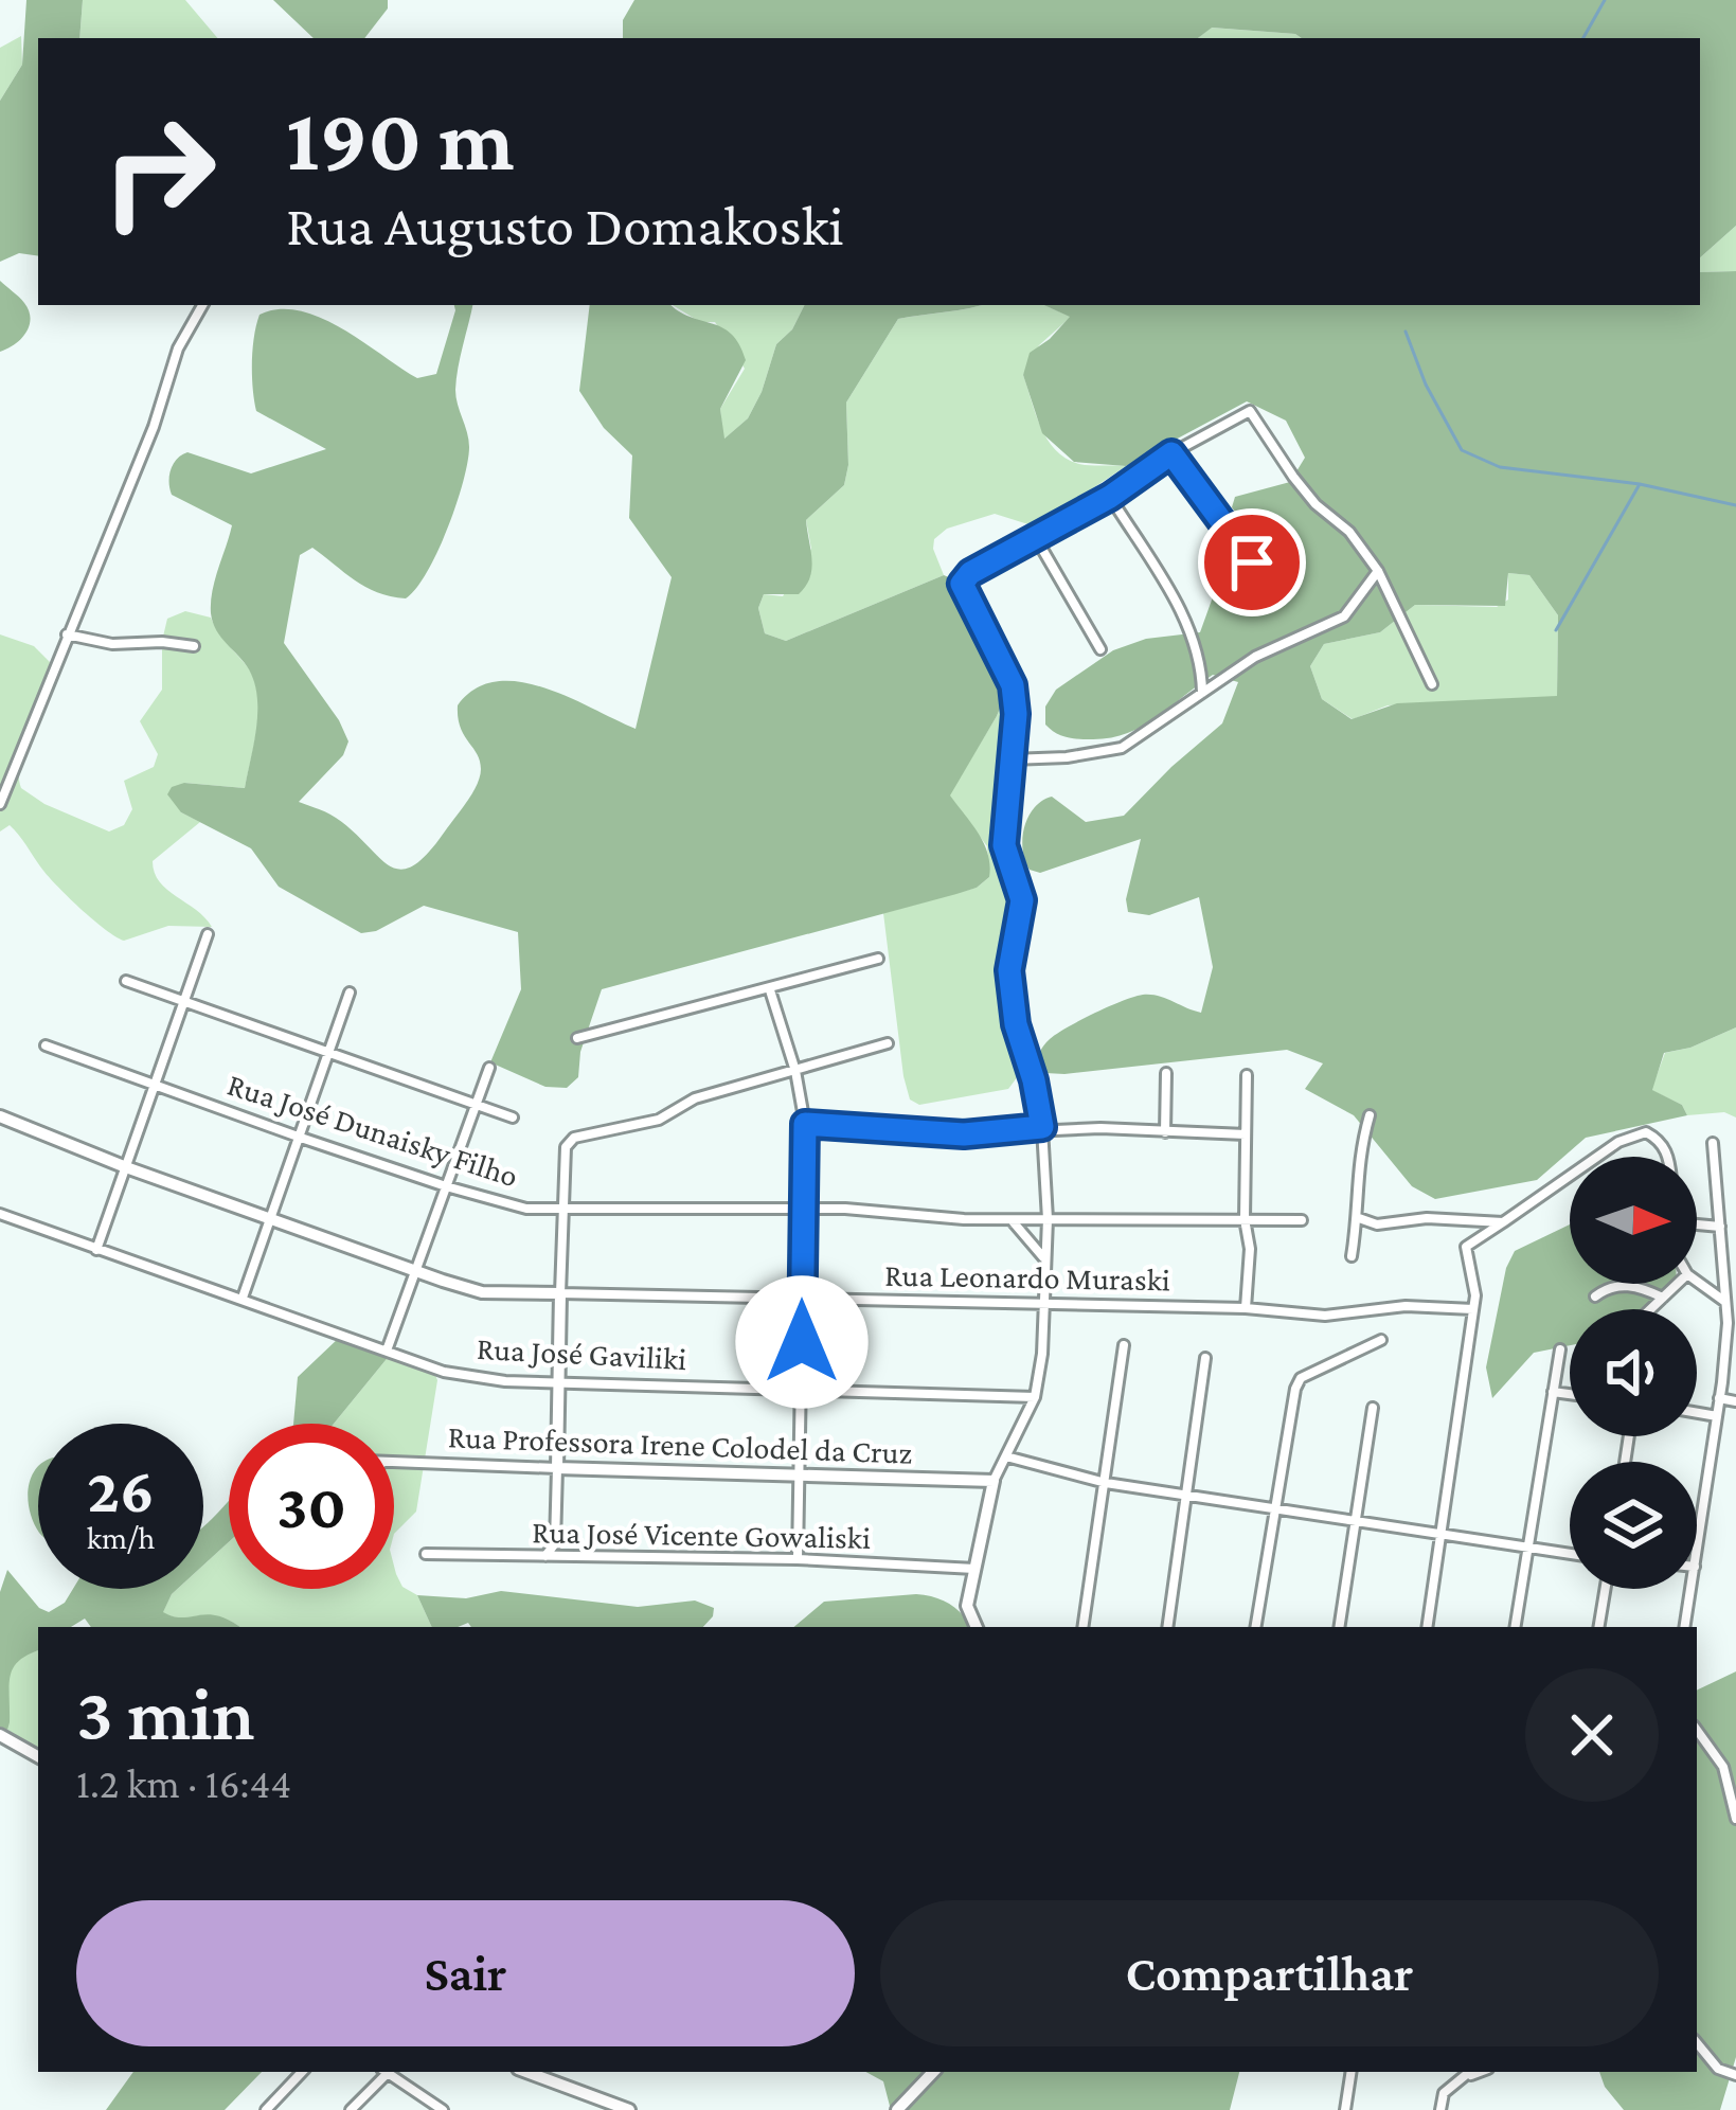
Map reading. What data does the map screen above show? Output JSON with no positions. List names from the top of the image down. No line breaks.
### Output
{"streets":{"street":["Rua José Dunaisky Filho","Rua Leonardo Muraski","Rua José Gaviliki","Rua Professora Irene Colodel da Cruz","Rua José Vicente Gowaliski"]},"north":"right","page":{"turn":["190 m","Rua Augusto Domakoski"],"speed":"26 km/h","limit":"30","heading":["3 min","1.2 km · 16:44"],"buttons":["Sair","Compartilhar"]}}
